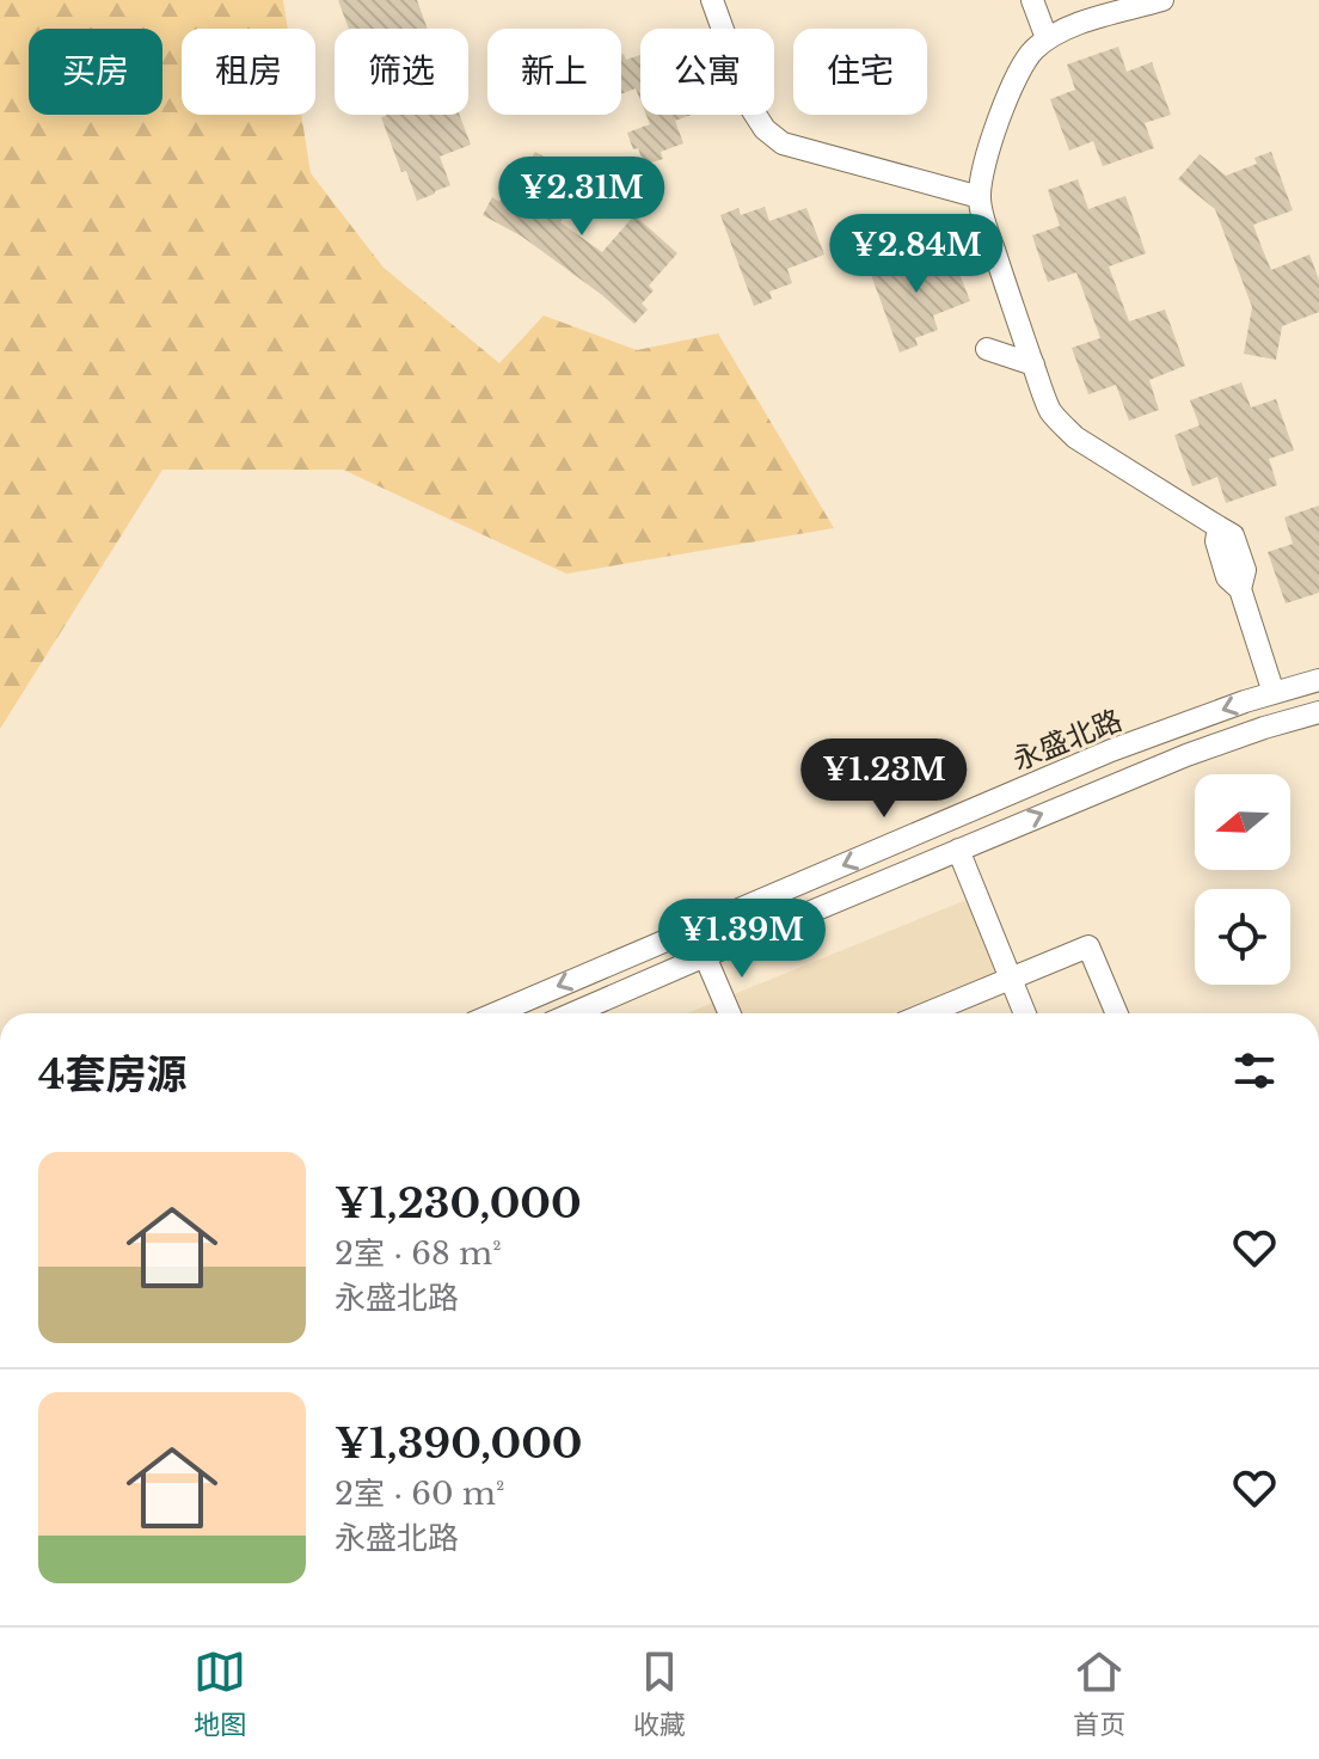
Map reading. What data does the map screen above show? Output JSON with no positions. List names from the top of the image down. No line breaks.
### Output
{"streets":{"street":["永盛北路"]},"north":"left","page":{"chip":["买房","租房","筛选","新上","公寓","住宅"],"price":["¥2.31M","¥2.84M","¥1.23M","¥1.39M"],"heading":"4套房源","list":[{"name":"¥1,230,000","note":"2室 · 68 m² · 永盛北路"},{"name":"¥1,390,000","note":"2室 · 60 m² · 永盛北路"}],"tabs":["地图","收藏","首页"]}}
